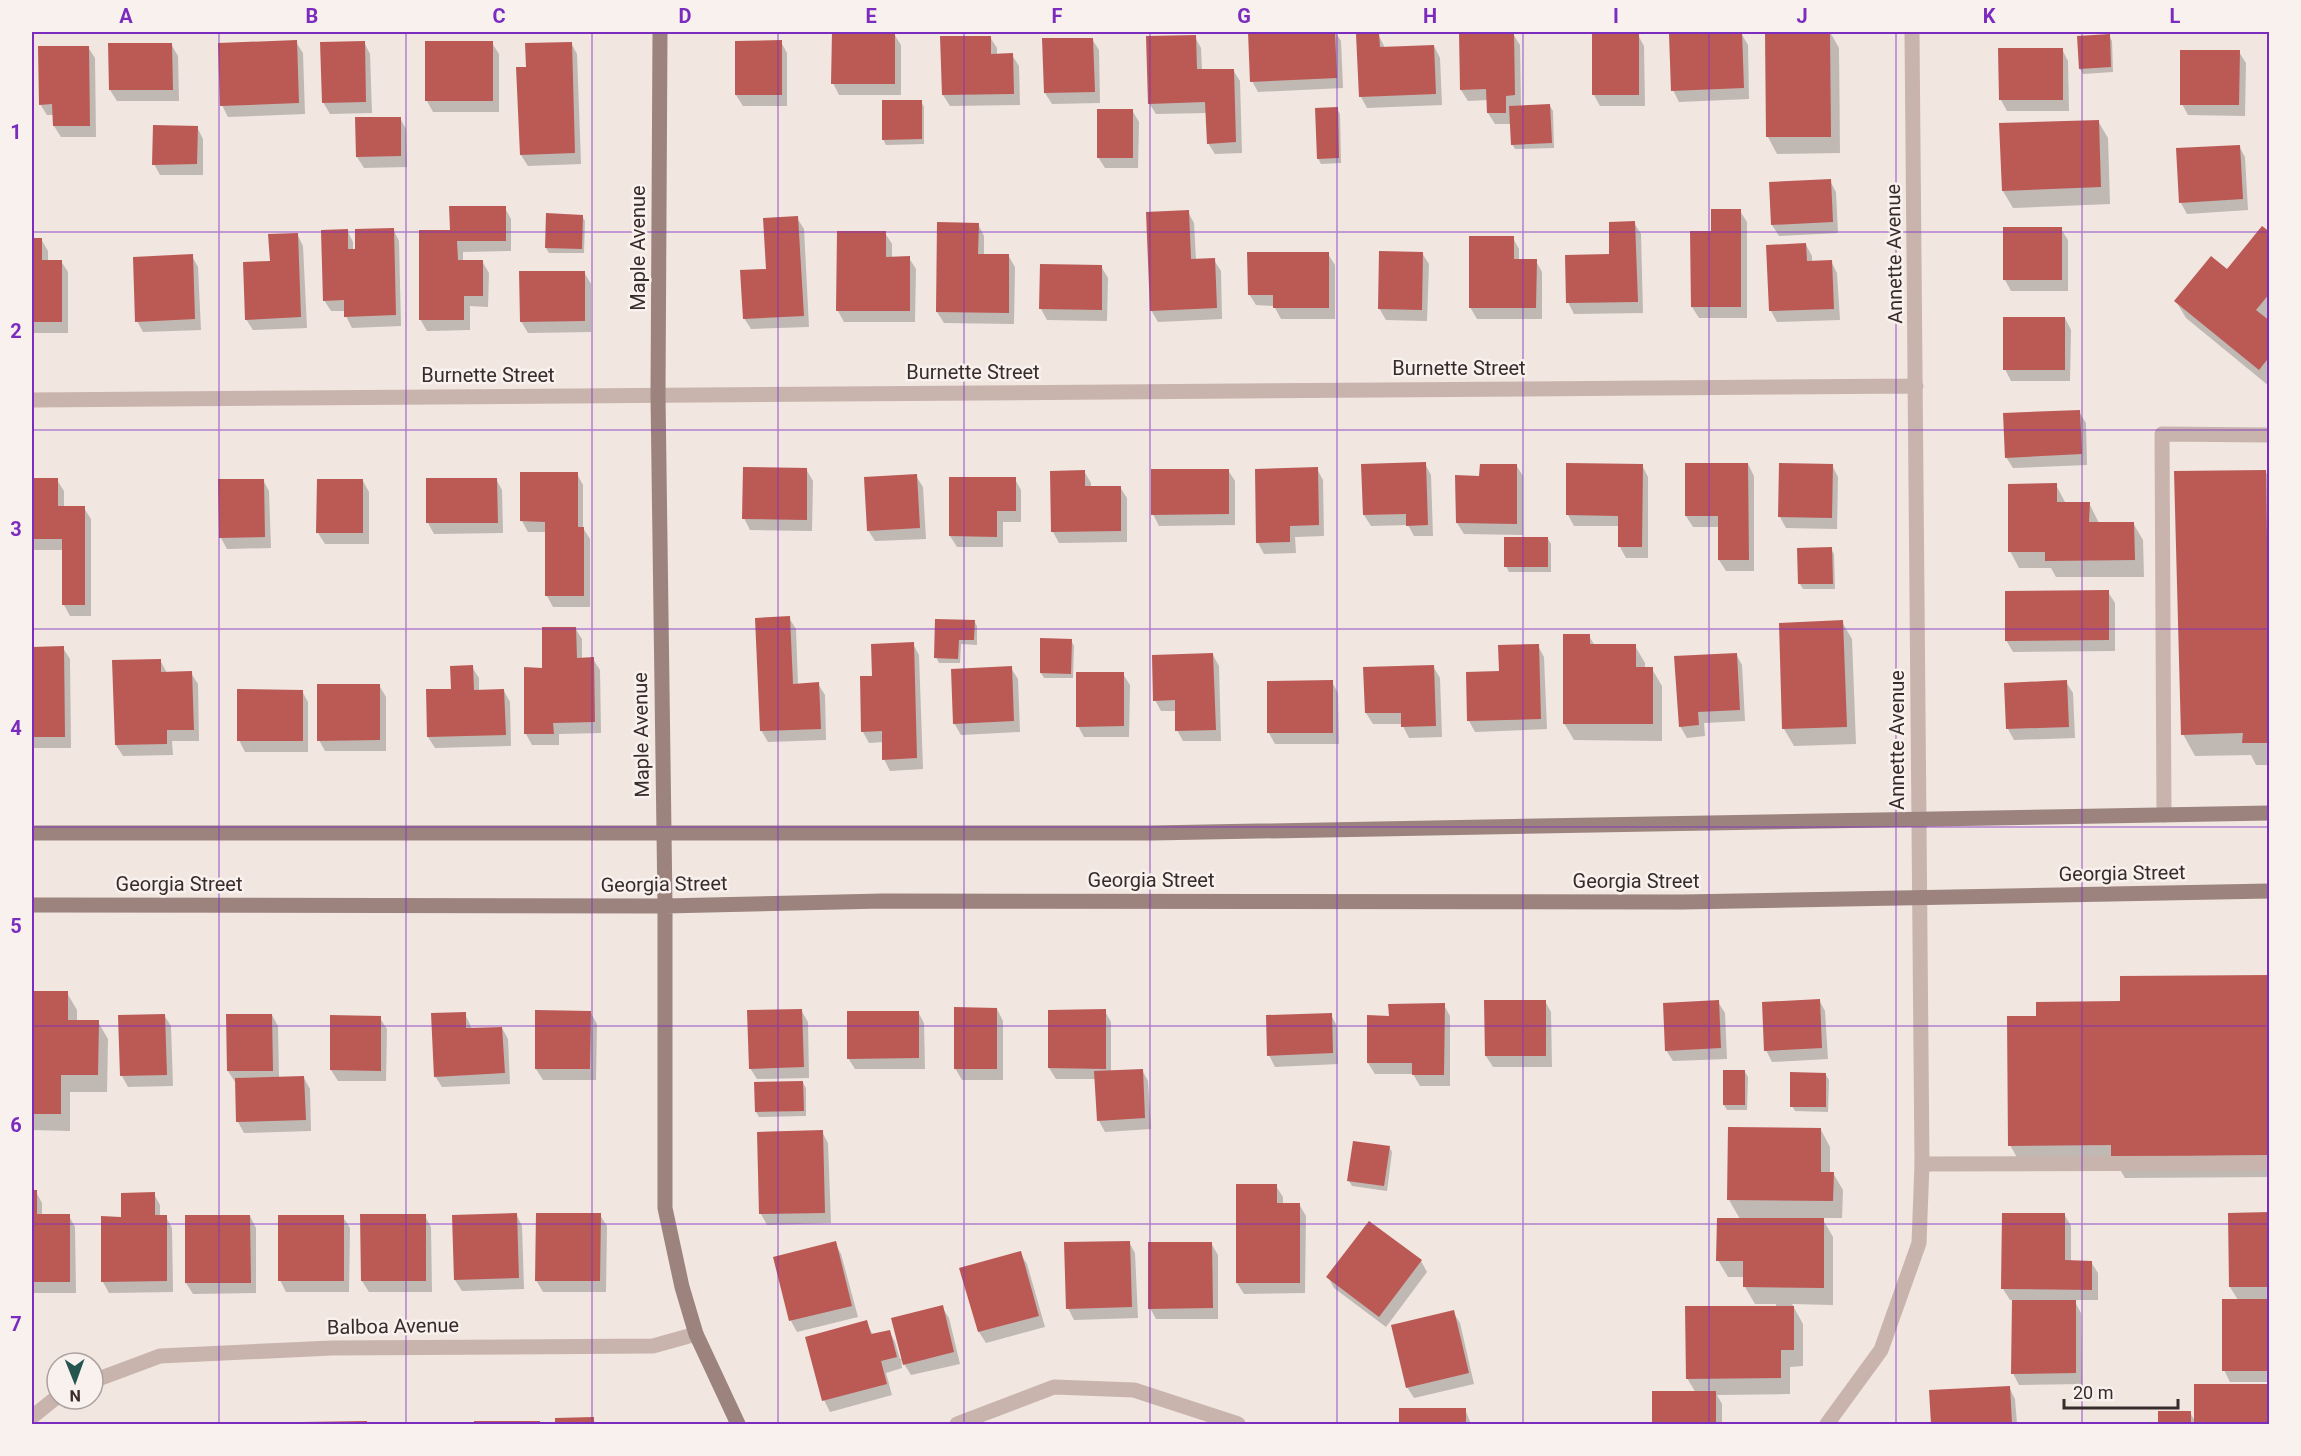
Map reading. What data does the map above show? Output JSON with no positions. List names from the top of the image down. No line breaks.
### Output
{"streets":{"main road":["Maple Avenue","Georgia Street"],"street":["Annette Avenue","Burnette Street","Balboa Avenue"]},"crossings":[["Maple Avenue","Burnette Street"],["Maple Avenue","Georgia Street"],["Maple Avenue","Balboa Avenue"],["Annette Avenue","Burnette Street"],["Annette Avenue","Georgia Street"]],"scale_bar":"20 m","north":"bottom","grid":{"columns":["A","B","C","D","E","F","G","H","I","J","K","L"],"rows":["1","2","3","4","5","6","7"]}}
